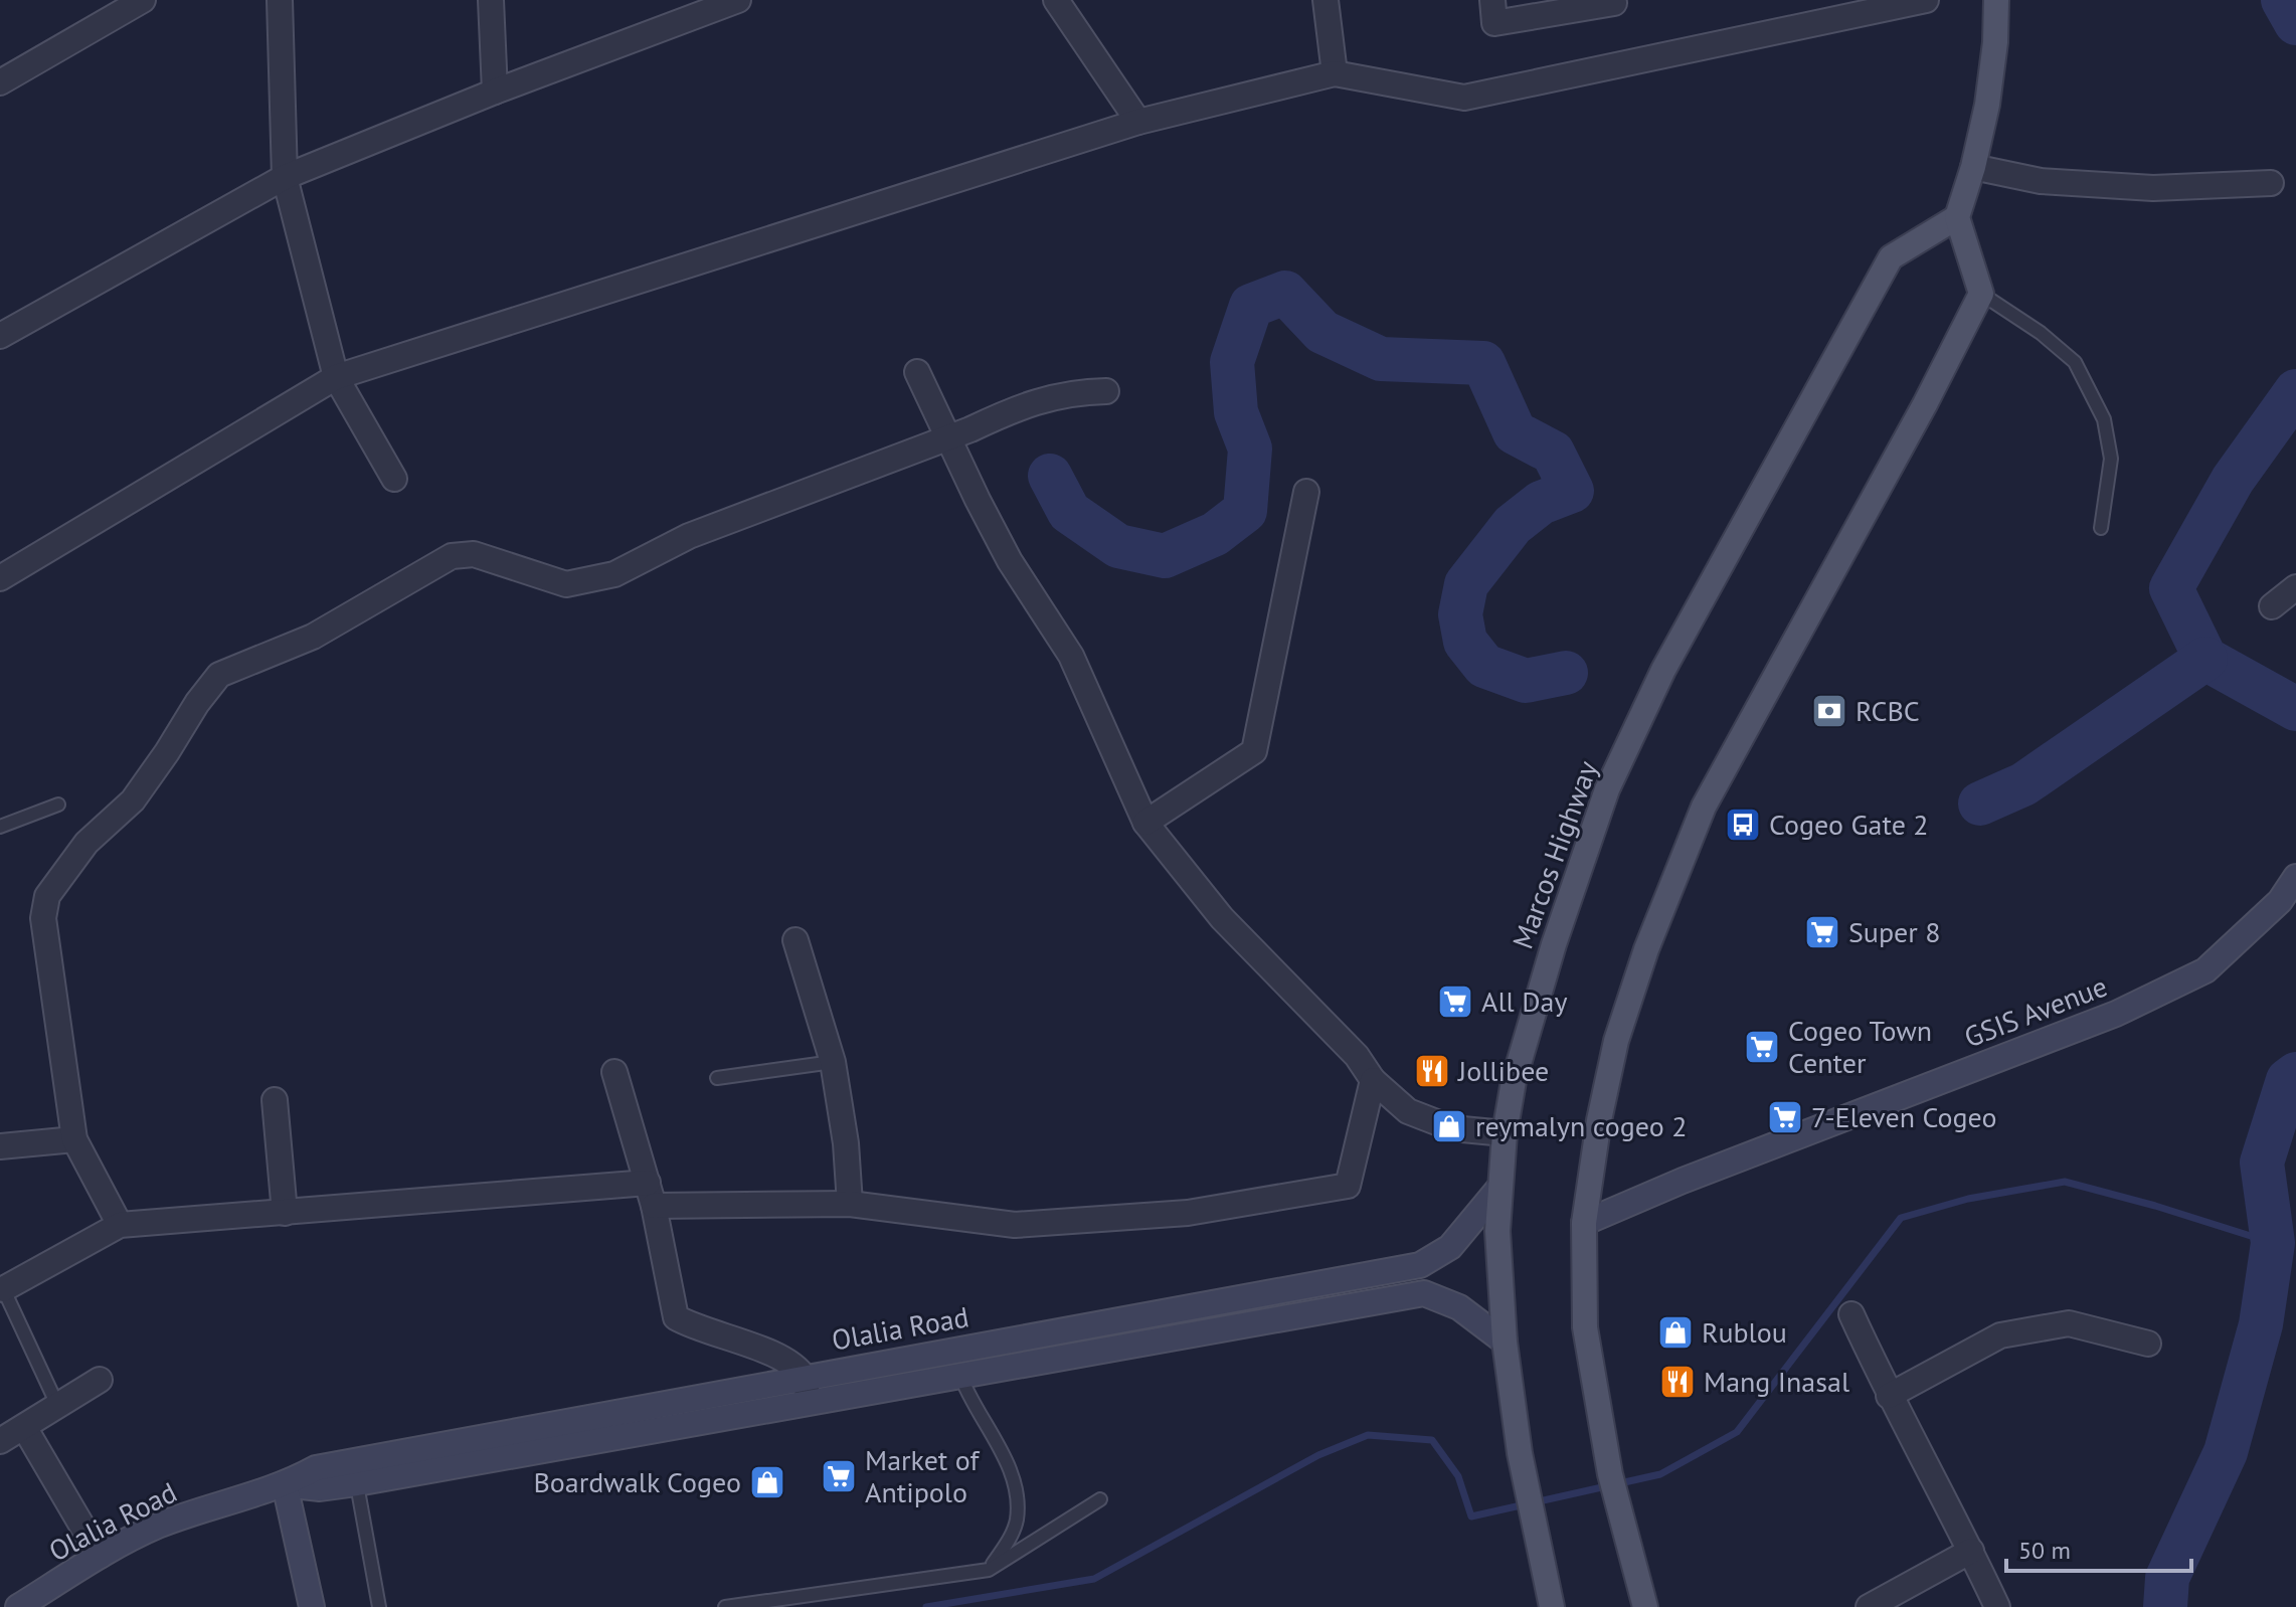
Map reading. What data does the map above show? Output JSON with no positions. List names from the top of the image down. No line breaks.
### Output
{"streets":{"main road":["Marcos Highway","GSIS Avenue","Olalia Road"]},"crossings":[["Marcos Highway","Olalia Road"]],"places":{"bank":["RCBC"],"bus stop":["Cogeo Gate 2"],"supermarket":["Super 8","All Day","Cogeo Town Center","7-Eleven Cogeo","Market of Antipolo"],"restaurant":["Jollibee","Mang Inasal"],"shop":["reymalyn cogeo 2","Rublou","Boardwalk Cogeo"]},"scale_bar":"50 m"}
